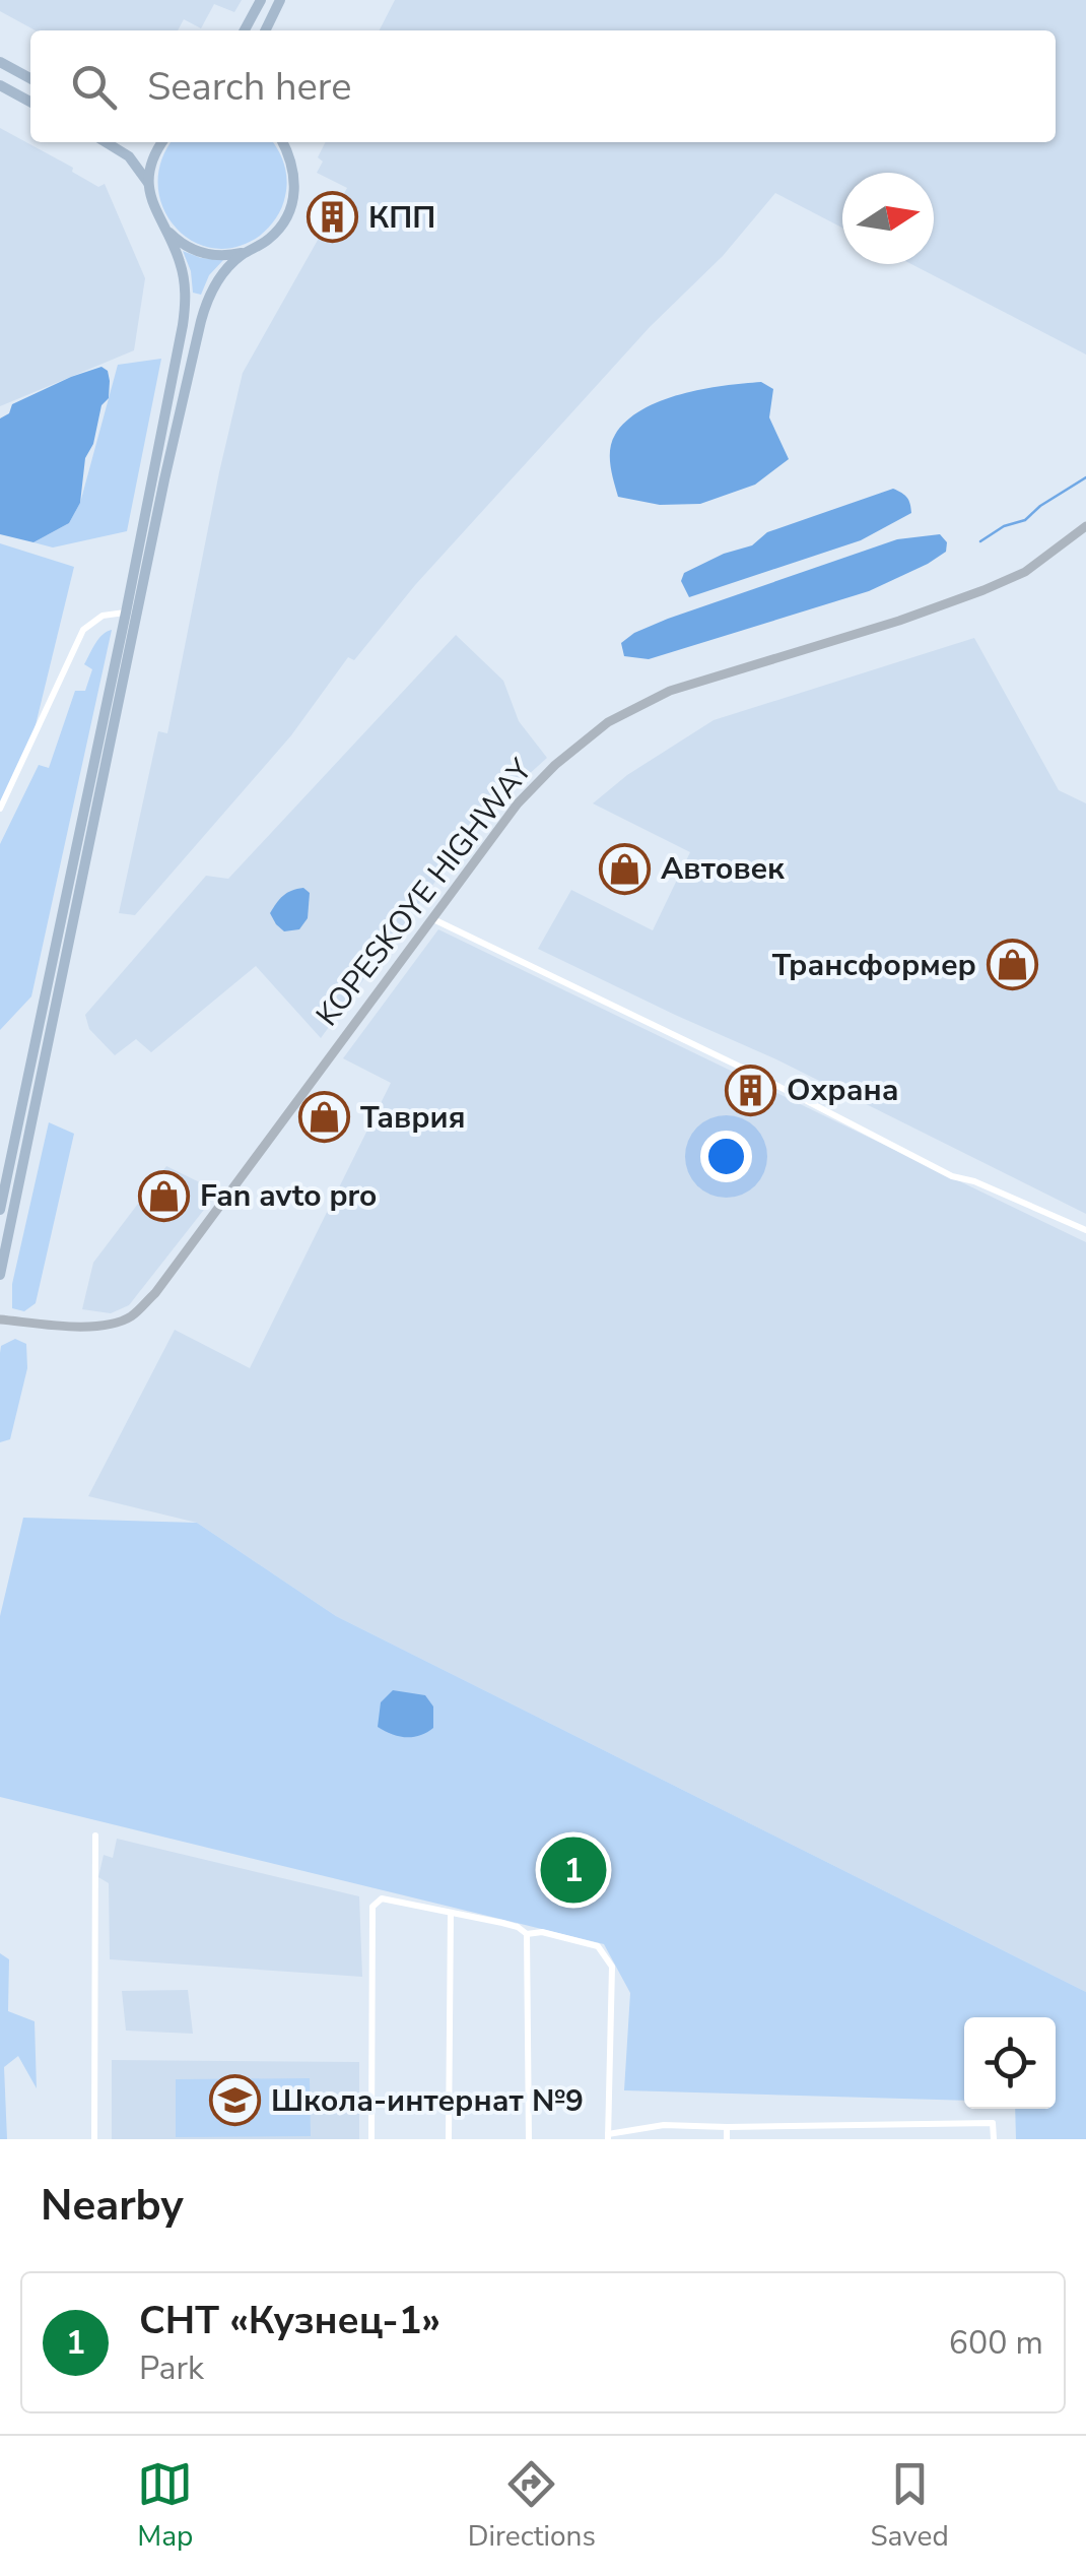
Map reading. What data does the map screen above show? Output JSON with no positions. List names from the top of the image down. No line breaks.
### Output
{"streets":{"street":["KOPESKOYE HIGHWAY"]},"places":{"building":["КПП","Охрана"],"shop":["Автовек","Трансформер","Таврия","Fan avto pro"],"school or university":["Школа-интернат №9"]},"north":"right","page":{"search":"Search here","pins":"1","heading":"Nearby","list":[{"mark":"1","name":"СНТ «Кузнец-1»","note":"Park","value":"600 m"}],"nav":["Map","Directions","Saved"]}}
